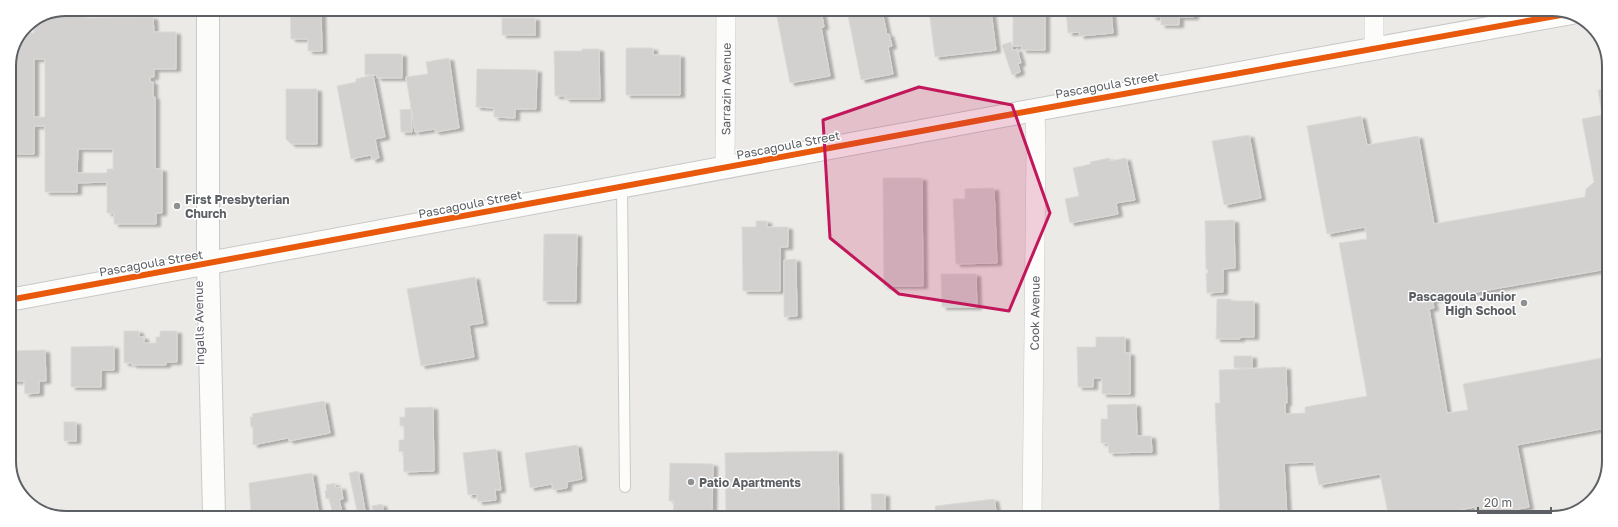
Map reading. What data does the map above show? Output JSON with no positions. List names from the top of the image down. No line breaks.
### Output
{"streets":{"street":["Pascagoula Street","Sarrazin Avenue","Cook Avenue","Ingalls Avenue"]},"crossings":[["Pascagoula Street","Sarrazin Avenue"],["Pascagoula Street","Cook Avenue"],["Pascagoula Street","Ingalls Avenue"]],"places":["First Presbyterian Church","Pascagoula Junior High School","Patio Apartments"],"scale_bar":"20 m"}
